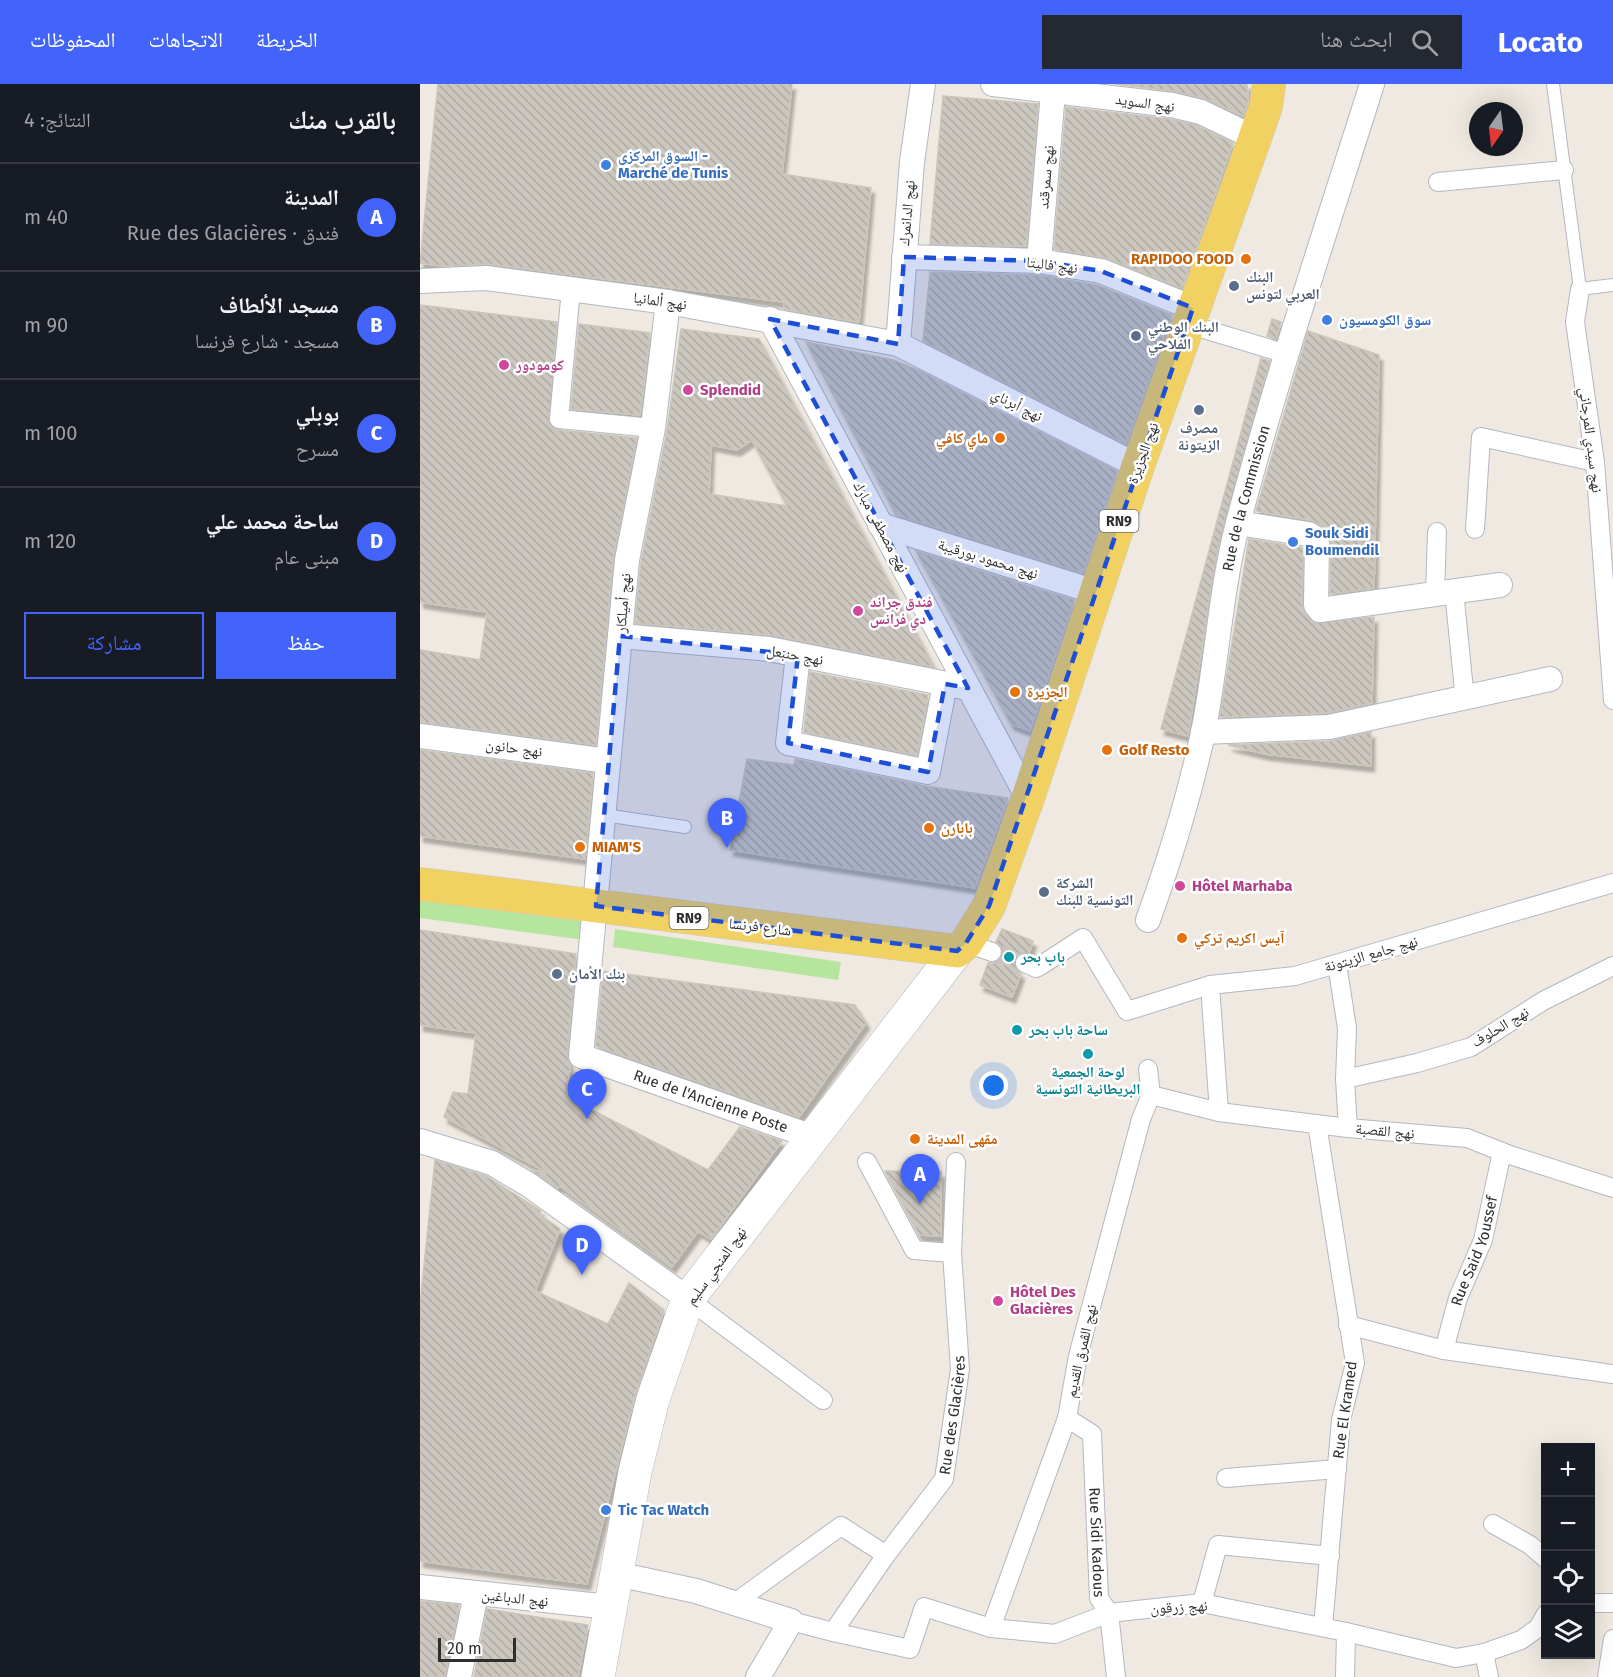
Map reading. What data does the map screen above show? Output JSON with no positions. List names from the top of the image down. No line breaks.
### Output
{"streets":{"main road":["نهج الجزيرة","RN9","شارع فرنسا","نهج المنجي سليم"],"street":["نهج السويد","نهج سمرقند","نهج الدانمرك","نهج فاليتا","نهج ألمانيا","نهج أبرناي","نهج سيدي المرجاني","Rue de la Commission","نهج مصطفى مبارك","نهج محمود بورقيبة","نهج أميلكار","نهج حنبعل","نهج حانون","نهج جامع الزيتونة","نهج الحلوف","Rue de l'Ancienne Poste","نهج القصبة","Rue Said Youssef","نهج الڨمرڨ القديم","Rue El Kramed","Rue des Glacières","Rue Sidi Kadous","نهج الدباغين","نهج زرقون"]},"crossings":[["نهج السويد","نهج سمرقند"],["نهج السويد","نهج الجزيرة"],["نهج سمرقند","نهج فاليتا"],["نهج الدانمرك","نهج فاليتا"],["نهج الدانمرك","نهج ألمانيا"],["نهج الدانمرك","نهج أبرناي"],["نهج فاليتا","نهج الجزيرة"],["نهج ألمانيا","نهج أبرناي"],["نهج ألمانيا","نهج مصطفى مبارك"],["نهج ألمانيا","نهج أميلكار"],["نهج أبرناي","نهج الجزيرة"],["نهج الجزيرة","نهج مصطفى مبارك"],["نهج الجزيرة","نهج محمود بورقيبة"],["نهج الجزيرة","شارع فرنسا"],["نهج الجزيرة","نهج المنجي سليم"],["نهج مصطفى مبارك","نهج محمود بورقيبة"],["نهج مصطفى مبارك","نهج حنبعل"],["نهج أميلكار","نهج حنبعل"],["نهج أميلكار","نهج حانون"],["نهج أميلكار","شارع فرنسا"],["نهج أميلكار","Rue de l'Ancienne Poste"],["شارع فرنسا","Rue de l'Ancienne Poste"],["شارع فرنسا","نهج المنجي سليم"],["Rue de l'Ancienne Poste","نهج المنجي سليم"],["نهج القصبة","Rue Said Youssef"],["نهج القصبة","نهج الڨمرڨ القديم"],["نهج القصبة","Rue El Kramed"],["نهج المنجي سليم","نهج الدباغين"],["نهج الڨمرڨ القديم","Rue Sidi Kadous"],["نهج الڨمرڨ القديم","نهج زرقون"],["Rue El Kramed","نهج زرقون"],["Rue des Glacières","نهج زرقون"],["Rue Sidi Kadous","نهج زرقون"]],"places":["السوق المركزي - Marché de Tunis","RAPIDOO FOOD","البنك العربي لتونس","سوق الكومسيون","البنك الوطني الفلاحي","كومودور","Splendid","مصرف الزيتونة","ماي كافي","Souk Sidi Boumendil","فندق جراند دي فرانس","الجزيرة","Golf Resto","بابارن","MIAM'S","Hôtel Marhaba","الشركة التونسية للبنك","آيس اكريم تركي","باب بحر","بنك الأمان","ساحة باب بحر","لوحة الجمعية البريطانية التونسية","مقهى المدينة","Hôtel Des Glacières","Tic Tac Watch"],"scale_bar":"20 m","north":"bottom","page":{"header":"Locato","search":"ابحث هنا","nav":["الخريطة","الاتجاهات","المحفوظات"],"heading":["بالقرب منك","النتائج: 4"],"list":[{"mark":"A","name":"المدينة","note":"فندق · Rue des Glacières","value":"40 m"},{"mark":"B","name":"مسجد الألطاف","note":"مسجد · شارع فرنسا","value":"90 m"},{"mark":"C","name":"بوبلي","note":"مسرح","value":"100 m"},{"mark":"D","name":"ساحة محمد علي","note":"مبنى عام","value":"120 m"}],"buttons":["حفظ","مشاركة"],"pins":["B","C","A","D"],"map_buttons":["+","−"],"scale":"20 m"}}
